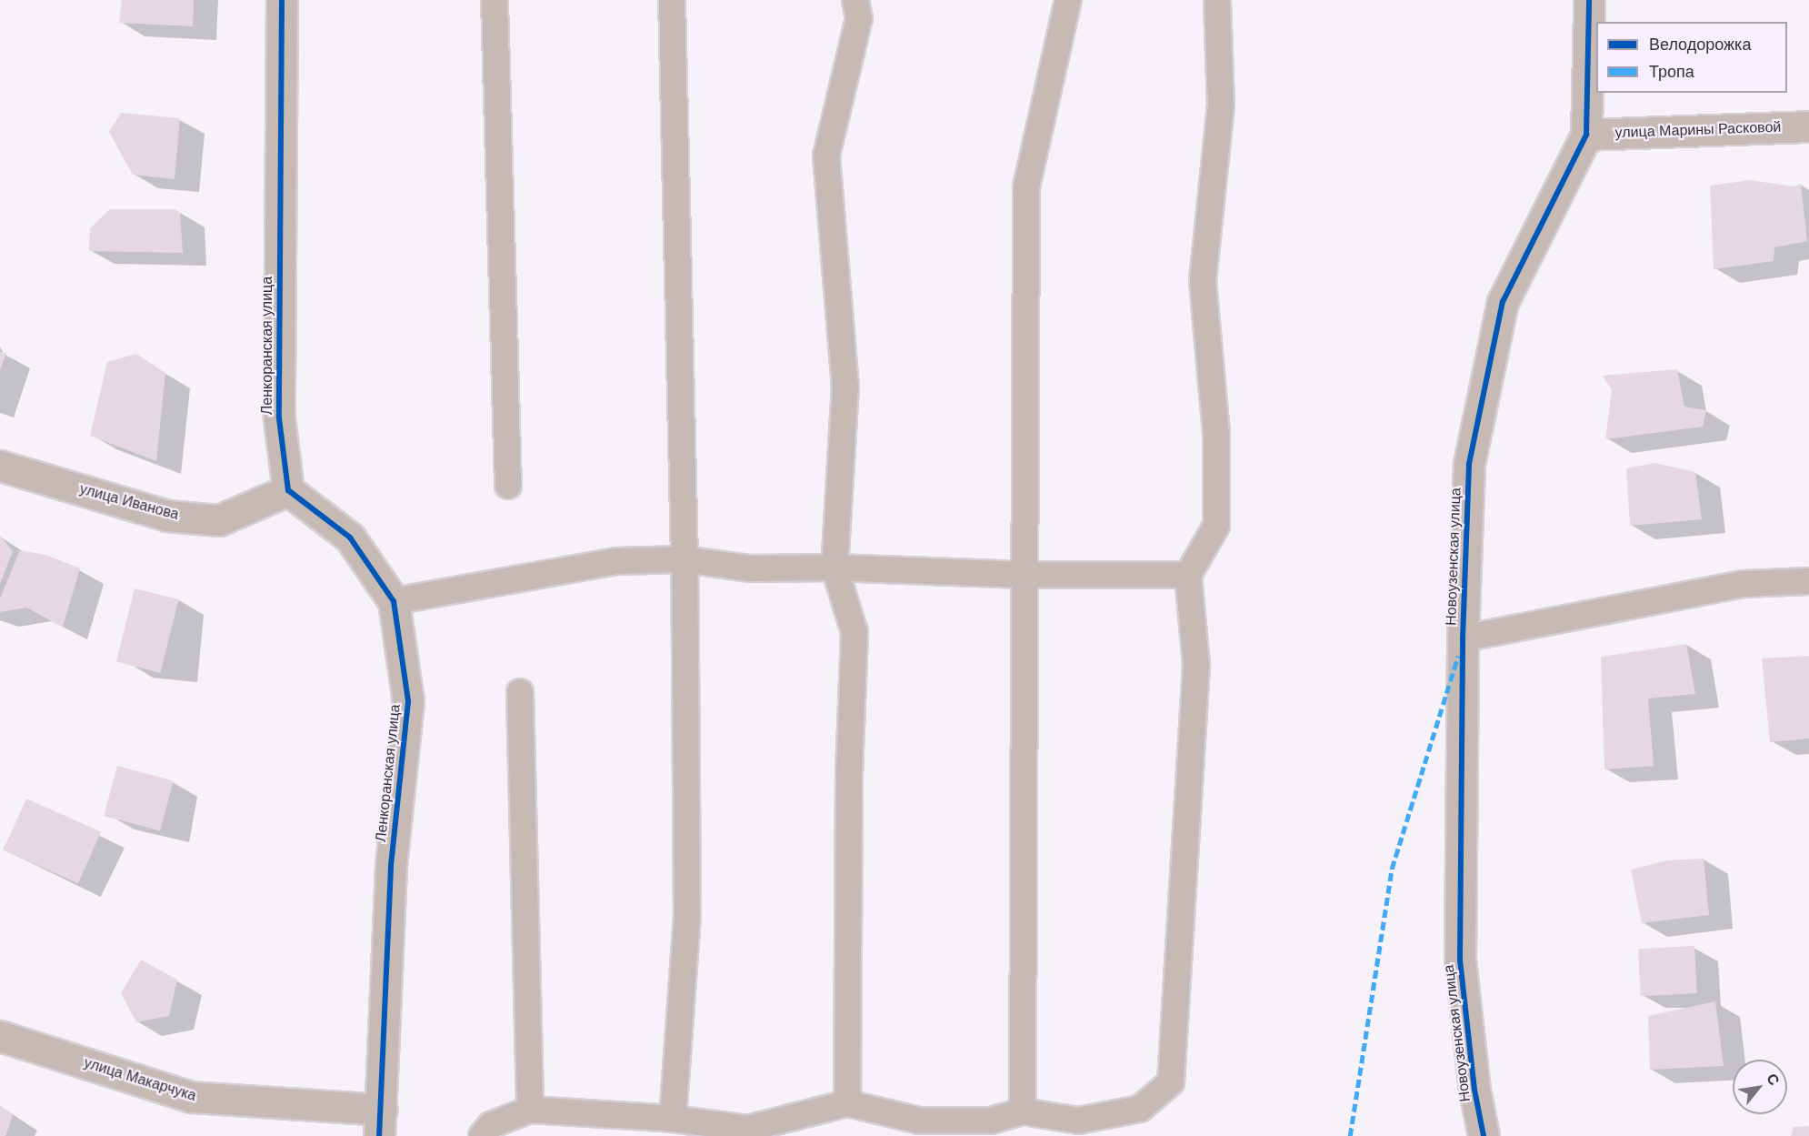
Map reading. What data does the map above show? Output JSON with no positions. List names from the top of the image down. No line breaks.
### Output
{"streets":{"street":["улица Марины Расковой","Ленкоранская улица","улица Иванова","Новоузенская улица","улица Макарчука"]},"crossings":[["улица Марины Расковой","Новоузенская улица"],["Ленкоранская улица","улица Иванова"],["Ленкоранская улица","улица Макарчука"]],"legend":["Велодорожка","Тропа"],"north":"top right"}
